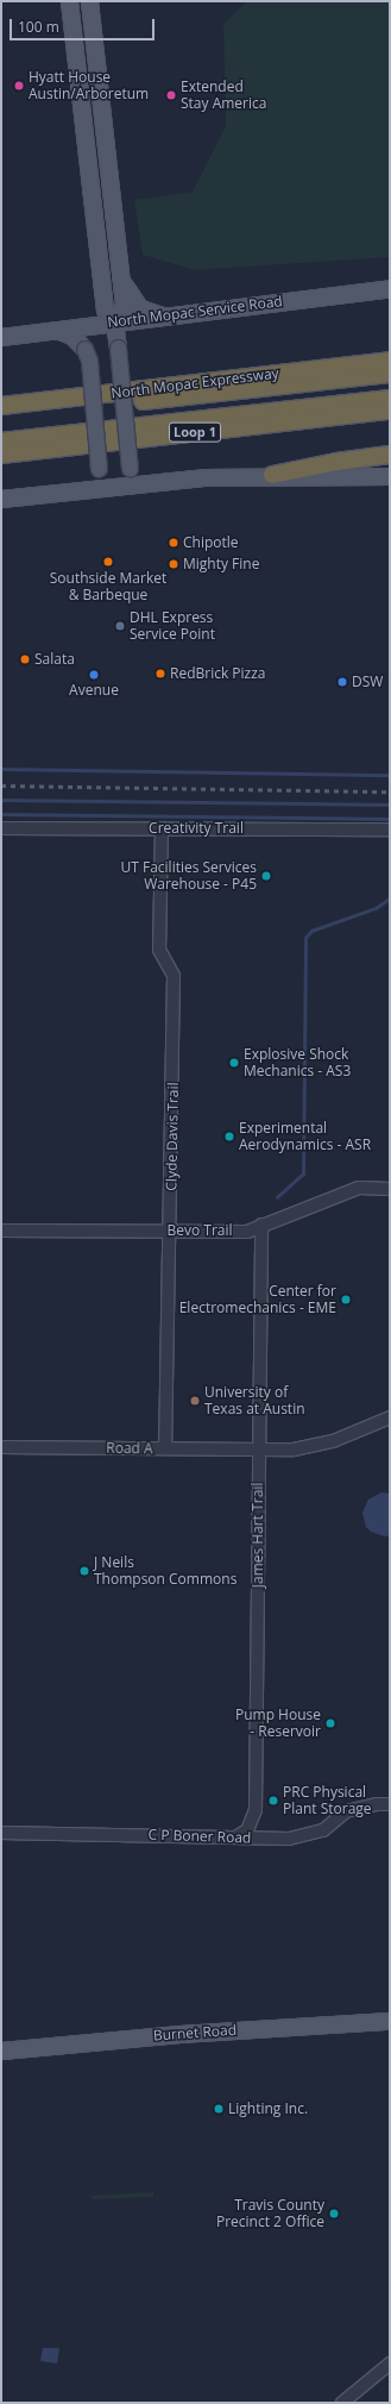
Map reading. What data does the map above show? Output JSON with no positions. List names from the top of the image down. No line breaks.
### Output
{"streets":{"highway":["North Mopac Expressway","Loop 1"],"main road":["North Mopac Service Road","Burnet Road"],"street":["Creativity Trail","Clyde Davis Trail","Bevo Trail","Road A","James Hart Trail","C P Boner Road"]},"crossings":[["Creativity Trail","Clyde Davis Trail"],["Clyde Davis Trail","Bevo Trail"],["Clyde Davis Trail","Road A"],["Bevo Trail","James Hart Trail"],["Road A","James Hart Trail"],["James Hart Trail","C P Boner Road"]],"places":["Hyatt House Austin/Arboretum","Extended Stay America","Chipotle","Southside Market & Barbeque","Mighty Fine","DHL Express Service Point","Salata","RedBrick Pizza","Avenue","DSW","UT Facilities Services Warehouse - P45","Explosive Shock Mechanics - AS3","Experimental Aerodynamics - ASR","Center for Electromechanics - EME","University of Texas at Austin","J Neils Thompson Commons","Pump House - Reservoir","PRC Physical Plant Storage","Lighting Inc.","Travis County Precinct 2 Office"],"scale_bar":"100 m"}
